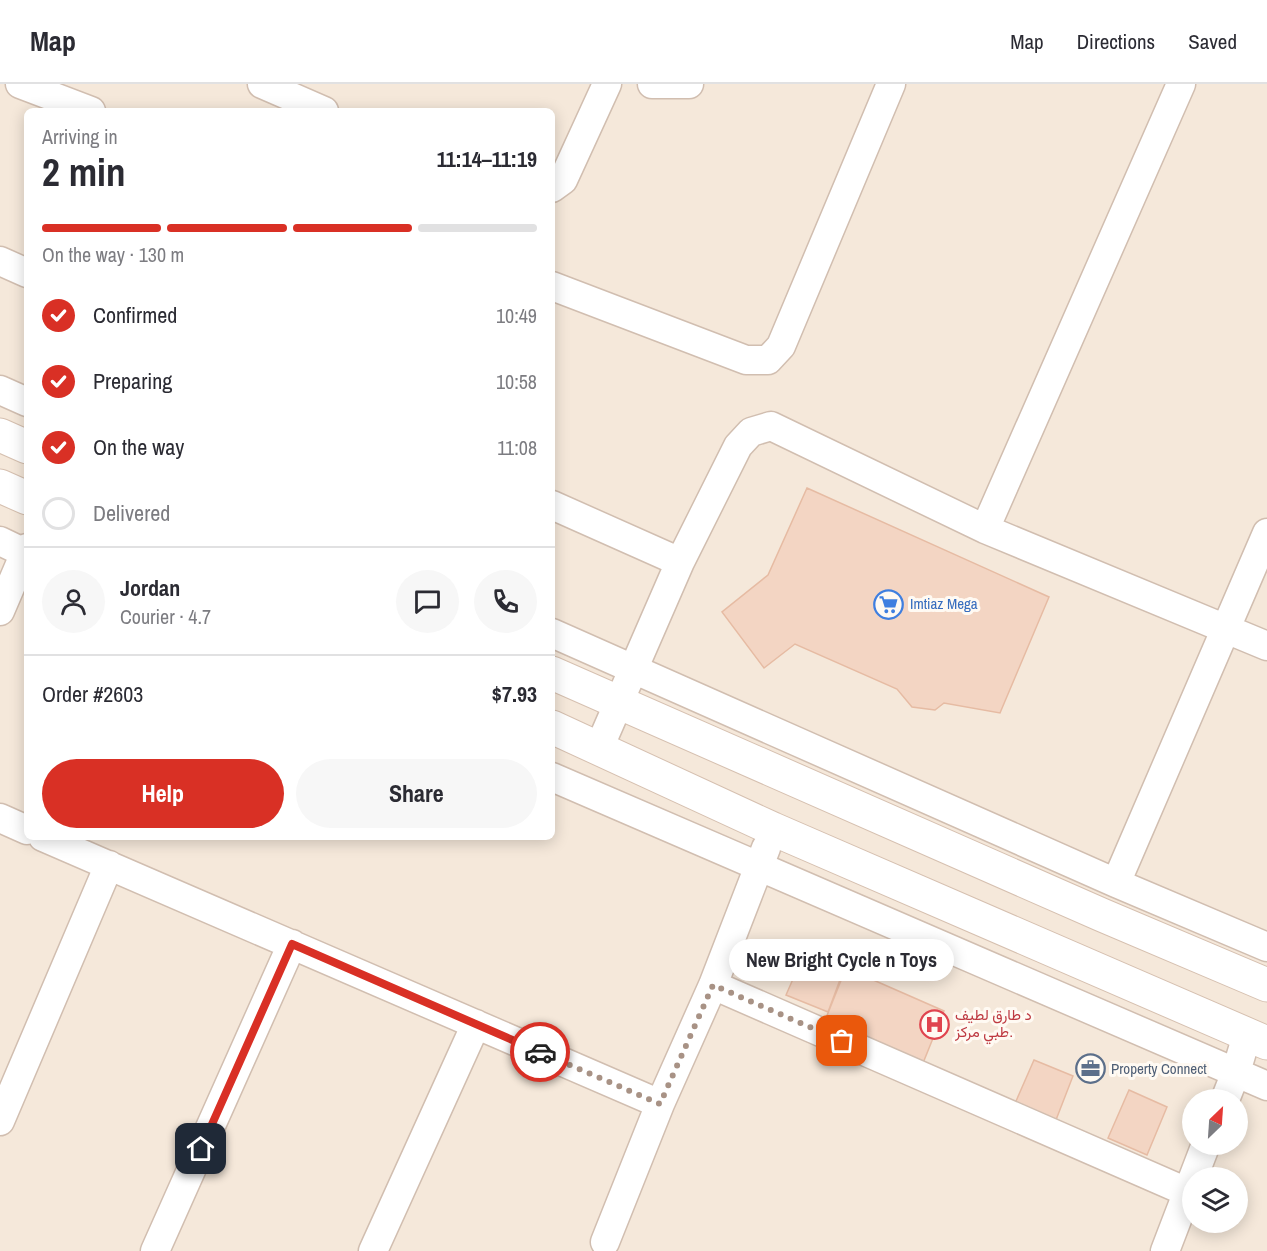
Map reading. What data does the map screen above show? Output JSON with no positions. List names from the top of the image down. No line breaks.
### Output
{"places":{"supermarket":["Imtiaz Mega"],"hospital":["د طارق لطیف طبي مرکز."],"other":["New Bright Cycle n Toys"],"office":["Property Connect"]},"north":"top right","page":{"header":"Map","nav":["Map","Directions","Saved"],"heading":["2 min","Arriving in","11:14–11:19"],"panel":["Jordan","Courier · 4.7","Order #2603","$7.93"],"bar":"On the way · 130 m","list":[["Confirmed","10:49"],["Preparing","10:58"],["On the way","11:08"],"Delivered"],"buttons":["Help","Share"],"bubble":"New Bright Cycle n Toys"}}
